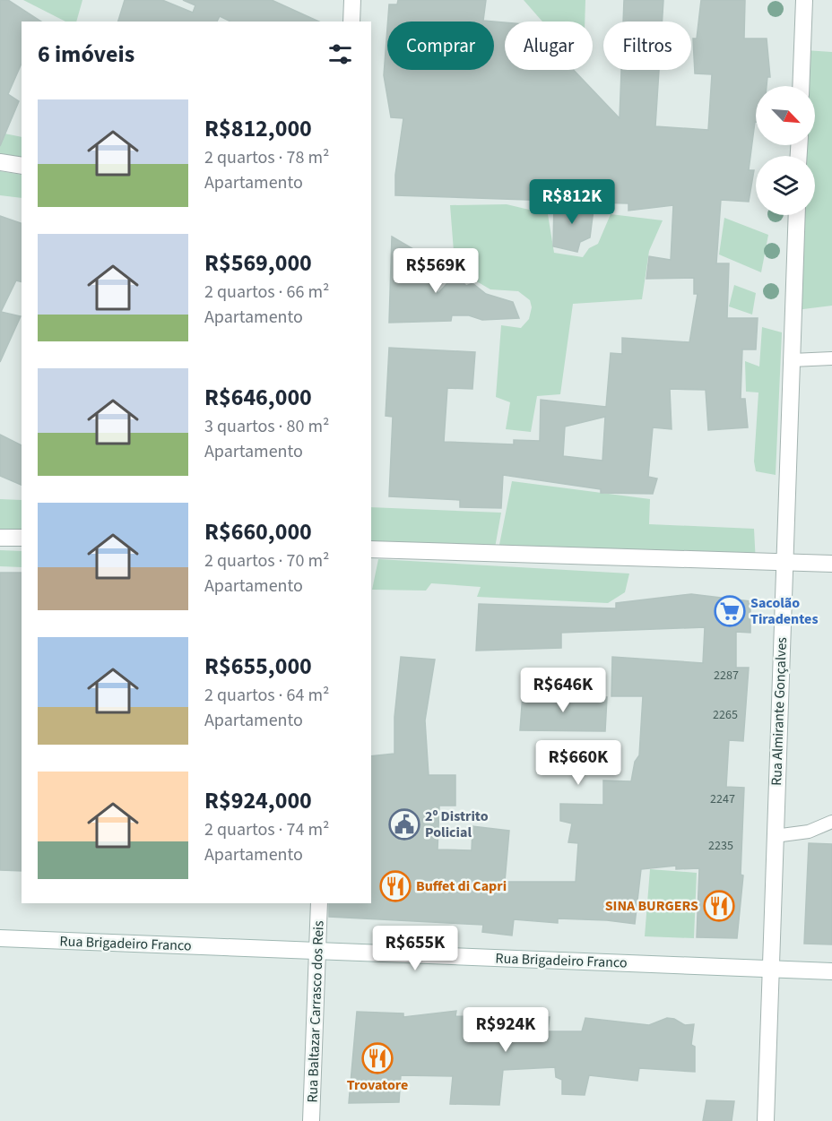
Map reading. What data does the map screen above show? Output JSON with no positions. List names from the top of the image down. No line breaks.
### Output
{"streets":{"street":["Rua Almirante Gonçalves","Rua Brigadeiro Franco","Rua Baltazar Carrasco dos Reis"]},"crossings":[["Rua Almirante Gonçalves","Rua Brigadeiro Franco"],["Rua Brigadeiro Franco","Rua Baltazar Carrasco dos Reis"]],"places":{"supermarket":["Sacolão Tiradentes"],"public building":["2º Distrito Policial"],"restaurant":["Buffet di Capri","SINA BURGERS","Trovatore"]},"house_numbers":["2287","2265","2247","2235"],"north":"bottom right","page":{"chip":["Comprar","Alugar","Filtros"],"heading":"6 imóveis","list":[{"name":"R$812,000","note":"2 quartos · 78 m² · Apartamento"},{"name":"R$569,000","note":"2 quartos · 66 m² · Apartamento"},{"name":"R$646,000","note":"3 quartos · 80 m² · Apartamento"},{"name":"R$660,000","note":"2 quartos · 70 m² · Apartamento"},{"name":"R$655,000","note":"2 quartos · 64 m² · Apartamento"},{"name":"R$924,000","note":"2 quartos · 74 m² · Apartamento"}],"price":["R$812K","R$569K","R$646K","R$660K","R$655K","R$924K"]}}
